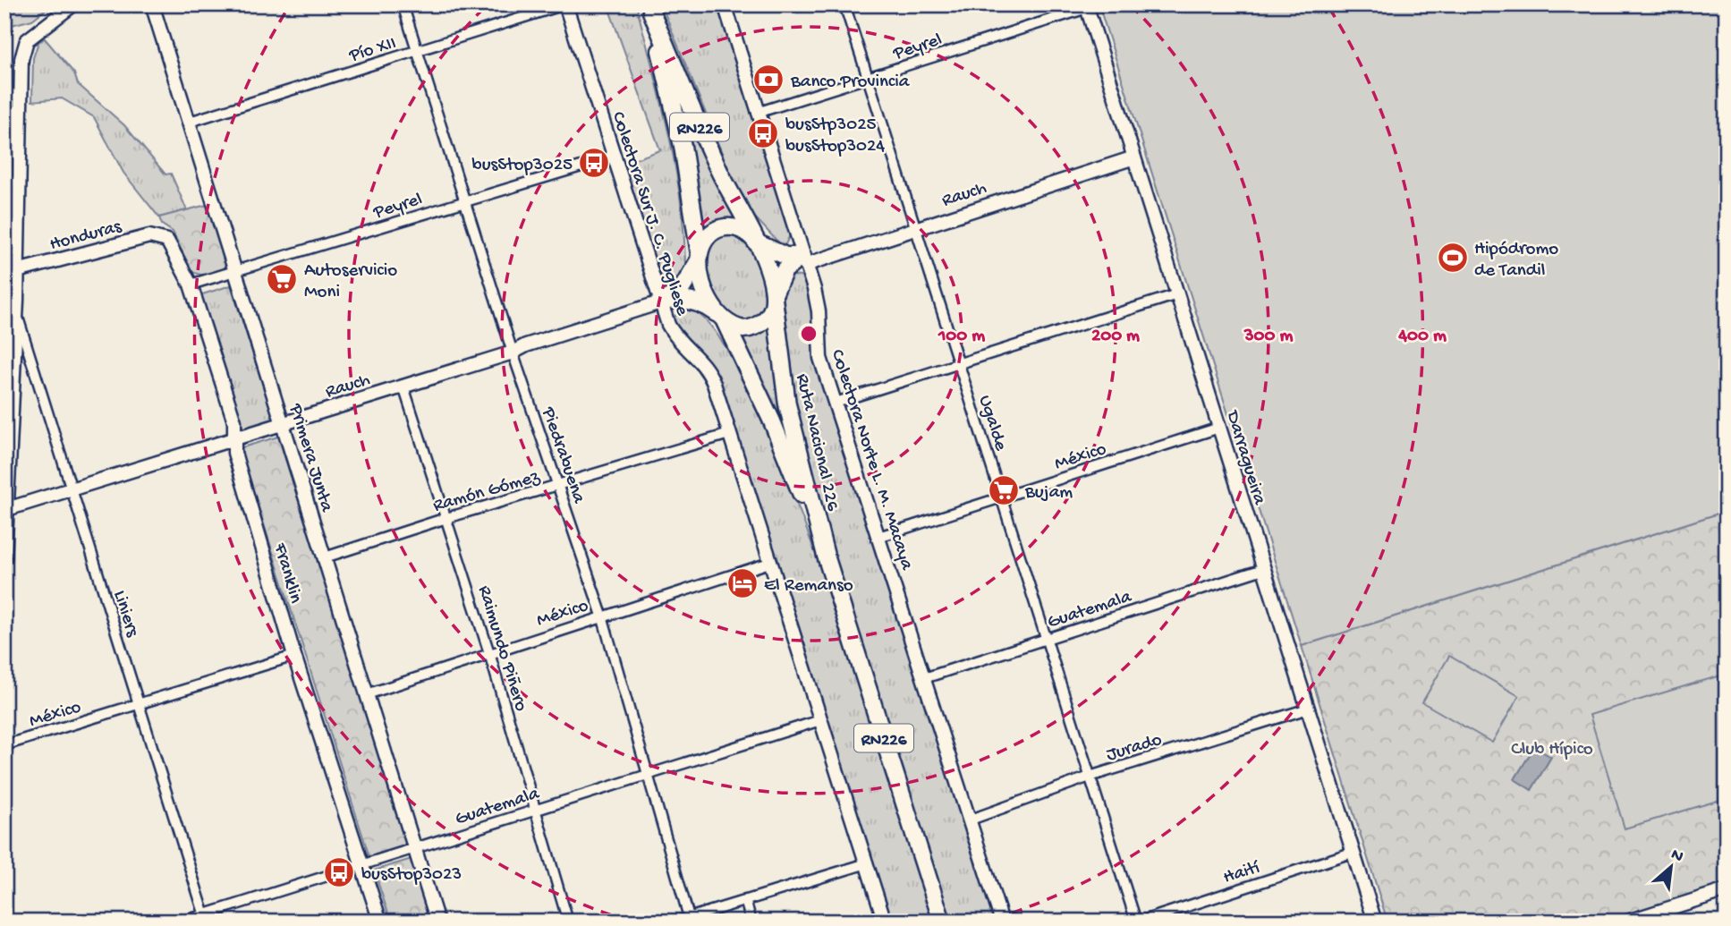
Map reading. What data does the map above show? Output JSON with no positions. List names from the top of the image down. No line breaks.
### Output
{"streets":{"highway":["RN226","Ruta Nacional 226"],"street":["Peyrel","Pío XII","Rauch","Colectora Sur J. C. Pugliese","Honduras","Ugalde","Piedrabuena","México","Primera Junta","Darragueira","Colectora Norte L. M. Macaya","Ramón Gómez","Franklin","Guatemala","Liniers","Raimundo Piñero","Jurado","Haití"]},"crossings":[["Peyrel","Colectora Sur J. C. Pugliese"],["Peyrel","Ugalde"],["Peyrel","Piedrabuena"],["Peyrel","Primera Junta"],["Peyrel","Darragueira"],["Peyrel","Colectora Norte L. M. Macaya"],["Peyrel","Franklin"],["Pío XII","Colectora Sur J. C. Pugliese"],["Pío XII","Piedrabuena"],["Pío XII","Primera Junta"],["Rauch","Colectora Sur J. C. Pugliese"],["Rauch","Ugalde"],["Rauch","Piedrabuena"],["Rauch","Primera Junta"],["Rauch","Darragueira"],["Rauch","Colectora Norte L. M. Macaya"],["Rauch","Franklin"],["Rauch","Liniers"],["Rauch","Raimundo Piñero"],["Colectora Sur J. C. Pugliese","México"],["Colectora Sur J. C. Pugliese","Ramón Gómez"],["Colectora Sur J. C. Pugliese","Guatemala"],["Honduras","Franklin"],["Ugalde","México"],["Ugalde","Guatemala"],["Ugalde","Jurado"],["Ugalde","Haití"],["Piedrabuena","México"],["Piedrabuena","Ramón Gómez"],["Piedrabuena","Guatemala"],["México","Primera Junta"],["México","Darragueira"],["México","Colectora Norte L. M. Macaya"],["México","Franklin"],["México","Liniers"],["México","Raimundo Piñero"],["Primera Junta","Ramón Gómez"],["Primera Junta","Guatemala"],["Darragueira","Guatemala"],["Darragueira","Jurado"],["Darragueira","Haití"],["Colectora Norte L. M. Macaya","Guatemala"],["Colectora Norte L. M. Macaya","Jurado"],["Ramón Gómez","Raimundo Piñero"],["Franklin","Guatemala"],["Guatemala","Liniers"],["Guatemala","Raimundo Piñero"]],"parks":["Club Hípico"],"places":{"bank":["Banco Provincia"],"bus stop":["busStp3025 busStop3024","busStop3025","busStop3023"],"sports":["Hipódromo de Tandil"],"supermarket":["Autoservicio Moni","Bujam"],"hotel":["El Remanso"]},"north":"top right","rings":["100 m","200 m","300 m","400 m"]}
